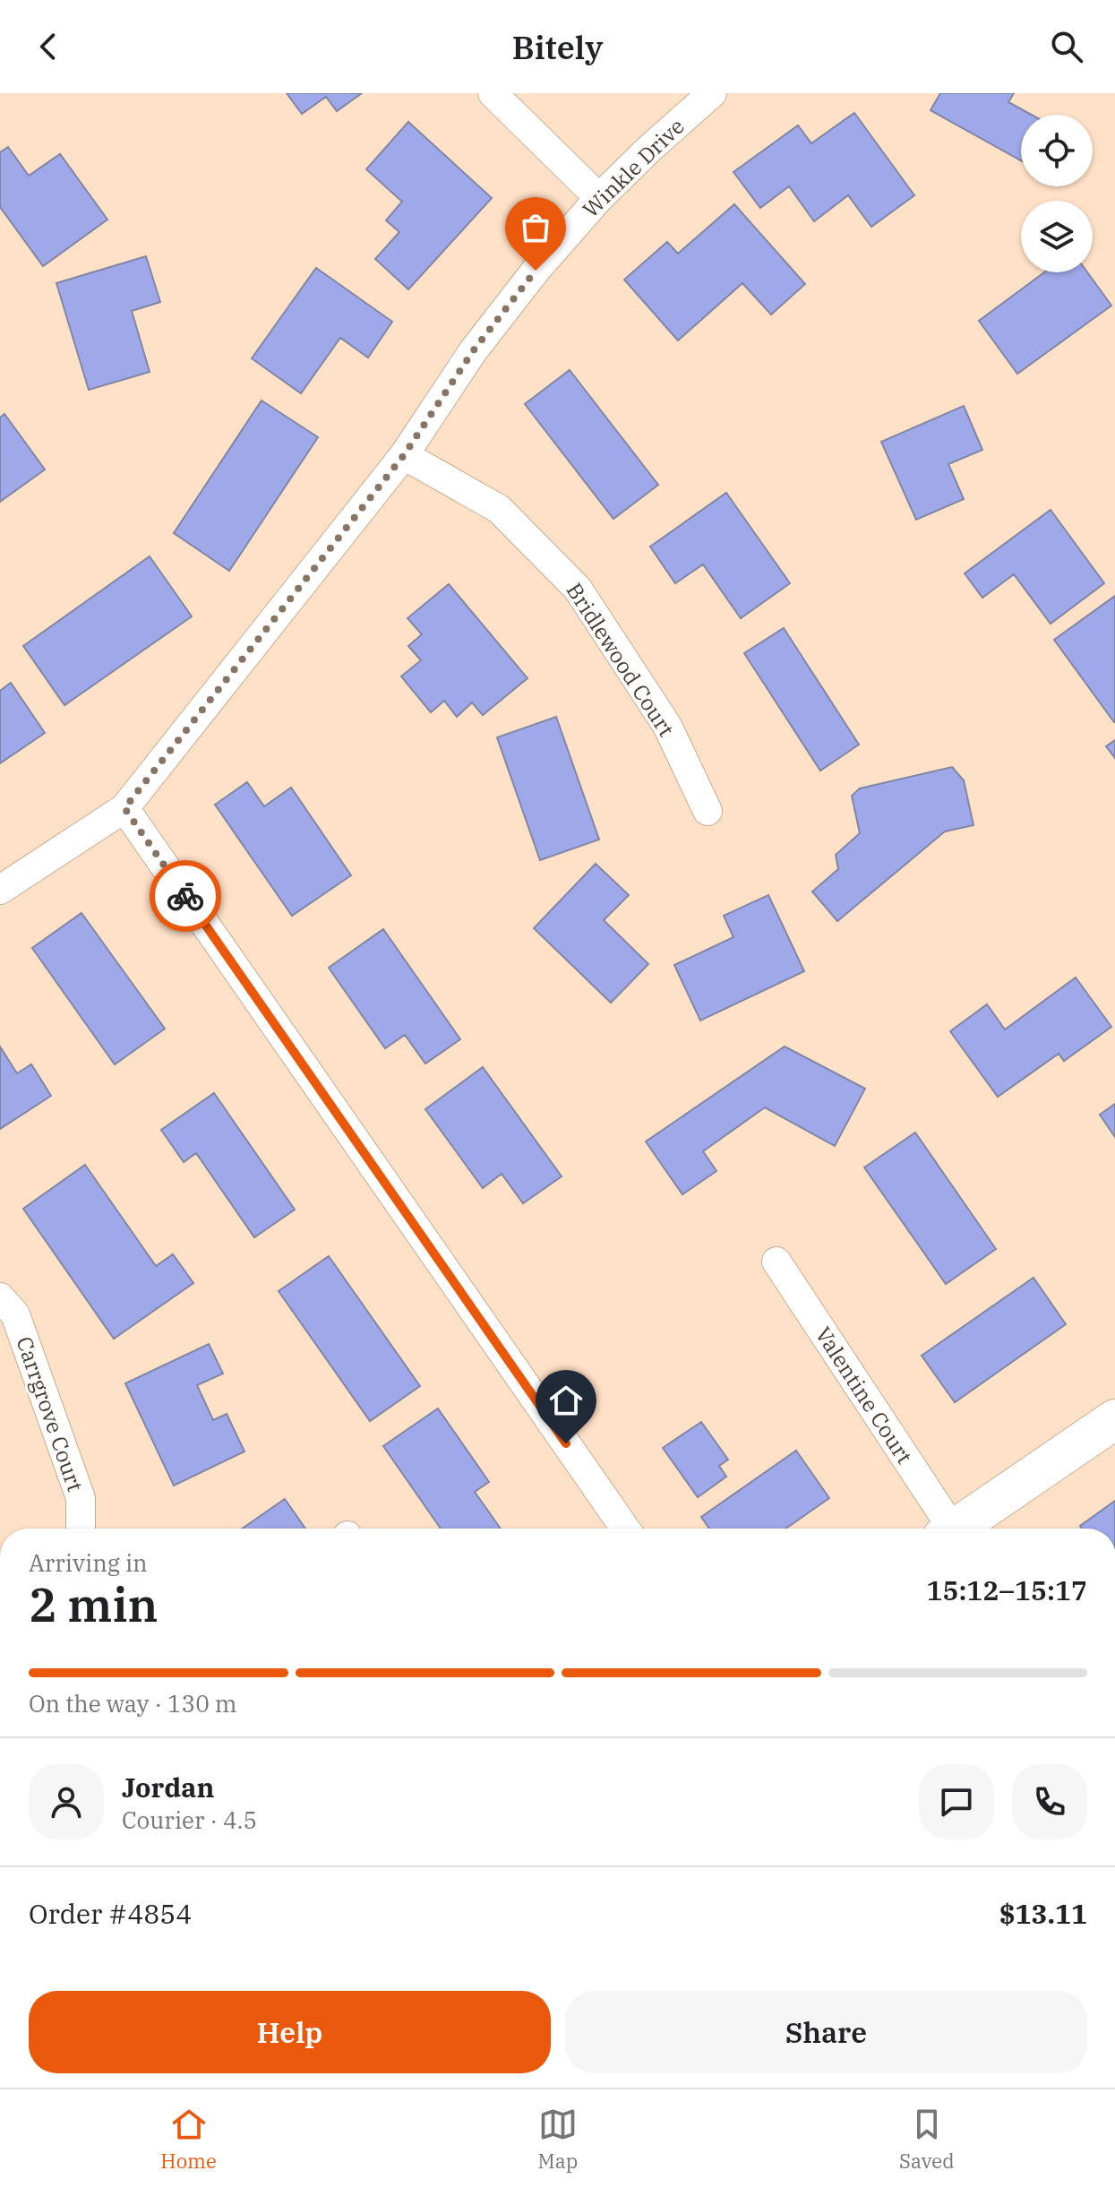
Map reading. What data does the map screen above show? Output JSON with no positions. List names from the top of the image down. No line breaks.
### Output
{"streets":{"street":["Winkle Drive","Bridlewood Court","Valentine Court","Carrgrove Court"]},"crossings":[["Winkle Drive","Bridlewood Court"]],"page":{"header":"Bitely","heading":["2 min","Arriving in","15:12–15:17"],"panel":["Jordan","Courier · 4.5","Order #4854","$13.11"],"bar":"On the way · 130 m","buttons":["Help","Share"],"tabs":["Home","Map","Saved"]}}
